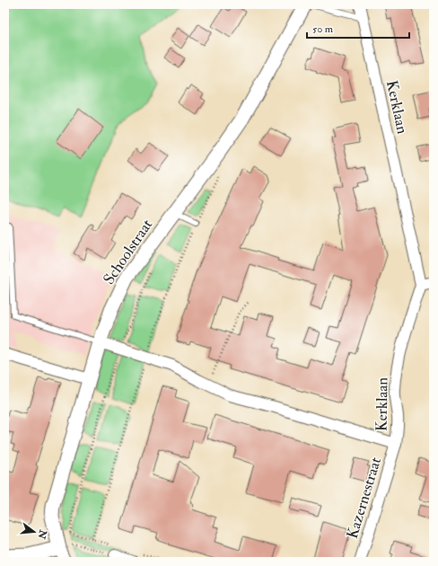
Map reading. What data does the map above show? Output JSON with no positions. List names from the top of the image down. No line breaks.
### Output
{"streets":{"street":["Kerklaan","Schoolstraat","Kazernestraat"]},"crossings":[["Kerklaan","Schoolstraat"],["Kerklaan","Kazernestraat"]],"scale_bar":"50 m","north":"right"}
